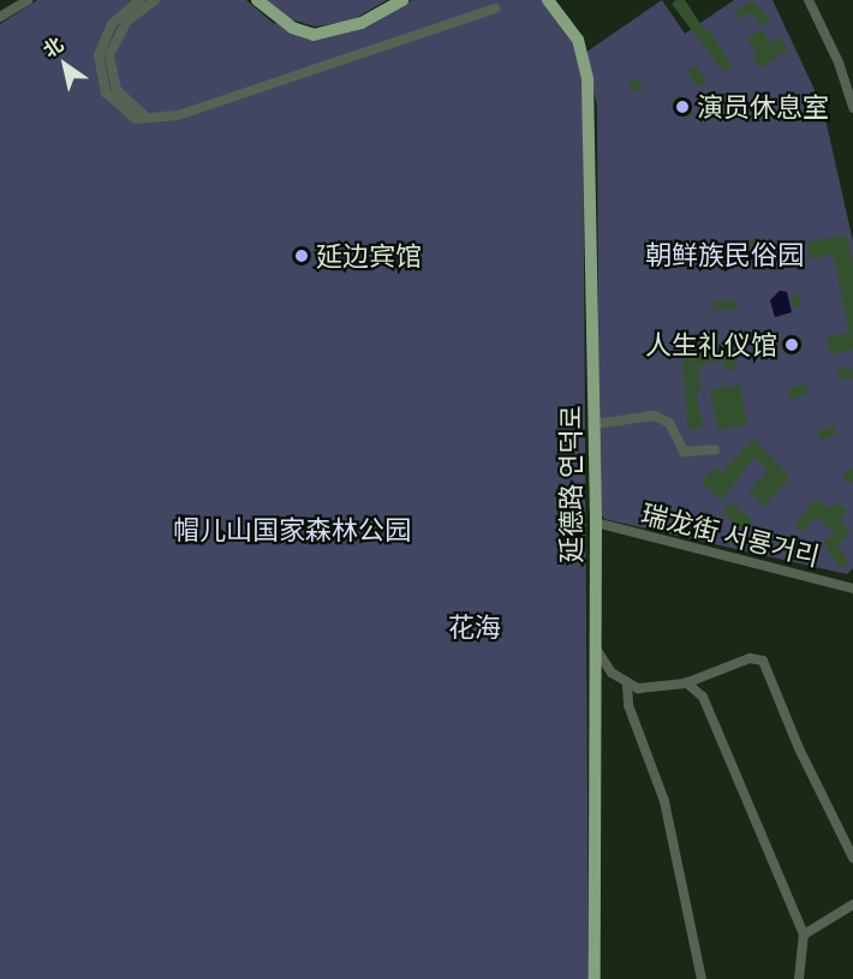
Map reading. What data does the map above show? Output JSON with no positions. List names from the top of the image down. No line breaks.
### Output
{"streets":{"main road":["延德路 연덕로"],"street":["瑞龙街 서룡거리"]},"crossings":[["延德路 연덕로","瑞龙街 서룡거리"]],"parks":["朝鲜族民俗园","帽儿山国家森林公园","花海"],"places":["演员休息室","延边宾馆","人生礼仪馆"],"north":"top left"}
